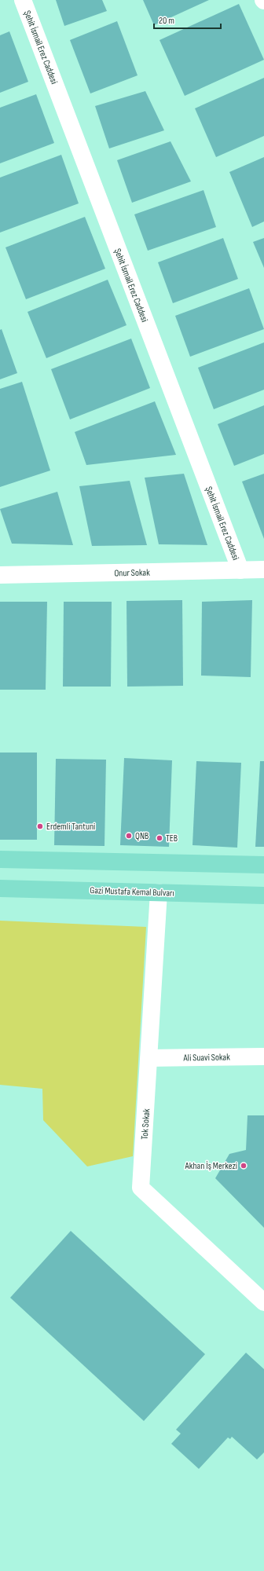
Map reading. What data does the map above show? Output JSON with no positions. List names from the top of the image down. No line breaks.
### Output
{"streets":{"main road":["Gazi Mustafa Kemal Bulvarı"],"street":["Şehit İsmail Erez Caddesi","Onur Sokak","Ali Suavi Sokak","Tok Sokak"]},"crossings":[["Şehit İsmail Erez Caddesi","Onur Sokak"],["Gazi Mustafa Kemal Bulvarı","Tok Sokak"],["Ali Suavi Sokak","Tok Sokak"]],"places":["Erdemli Tantuni","QNB","TEB","Akhan İş Merkezi"],"scale_bar":"20 m"}
